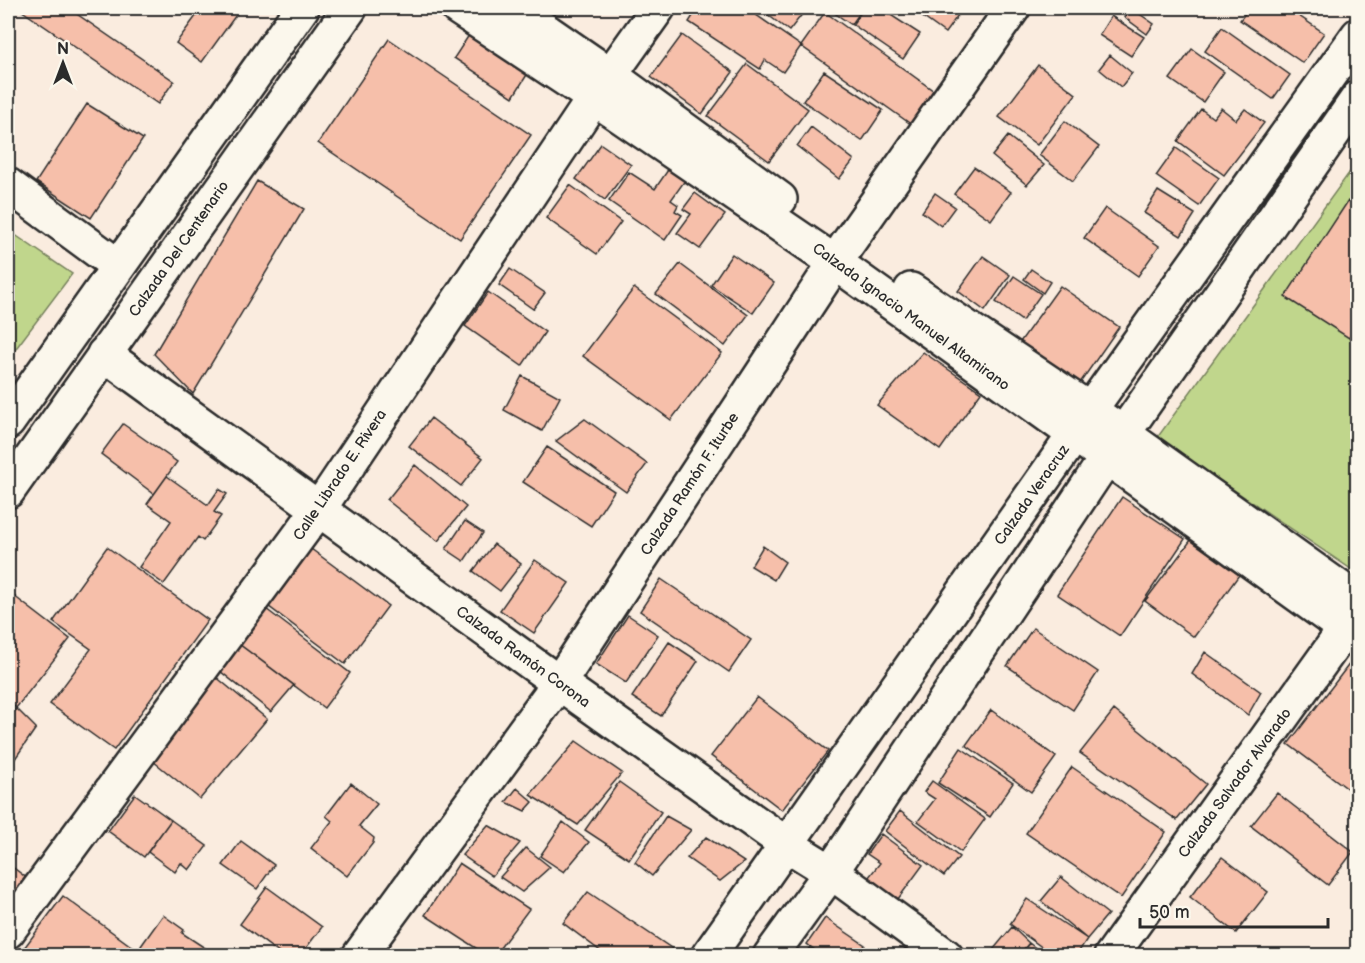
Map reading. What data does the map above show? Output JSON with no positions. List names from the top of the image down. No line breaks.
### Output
{"streets":{"street":["Calzada Del Centenario","Calzada Ignacio Manuel Altamirano","Calle Librado E. Rivera","Calzada Ramón F. Iturbe","Calzada Veracruz","Calzada Ramón Corona","Calzada Salvador Alvarado"]},"crossings":[["Calzada Del Centenario","Calzada Ramón Corona"],["Calzada Ignacio Manuel Altamirano","Calle Librado E. Rivera"],["Calzada Ignacio Manuel Altamirano","Calzada Ramón F. Iturbe"],["Calzada Ignacio Manuel Altamirano","Calzada Veracruz"],["Calzada Ignacio Manuel Altamirano","Calzada Salvador Alvarado"],["Calle Librado E. Rivera","Calzada Ramón Corona"],["Calzada Ramón F. Iturbe","Calzada Ramón Corona"],["Calzada Veracruz","Calzada Ramón Corona"]],"scale_bar":"50 m","north":"top"}
